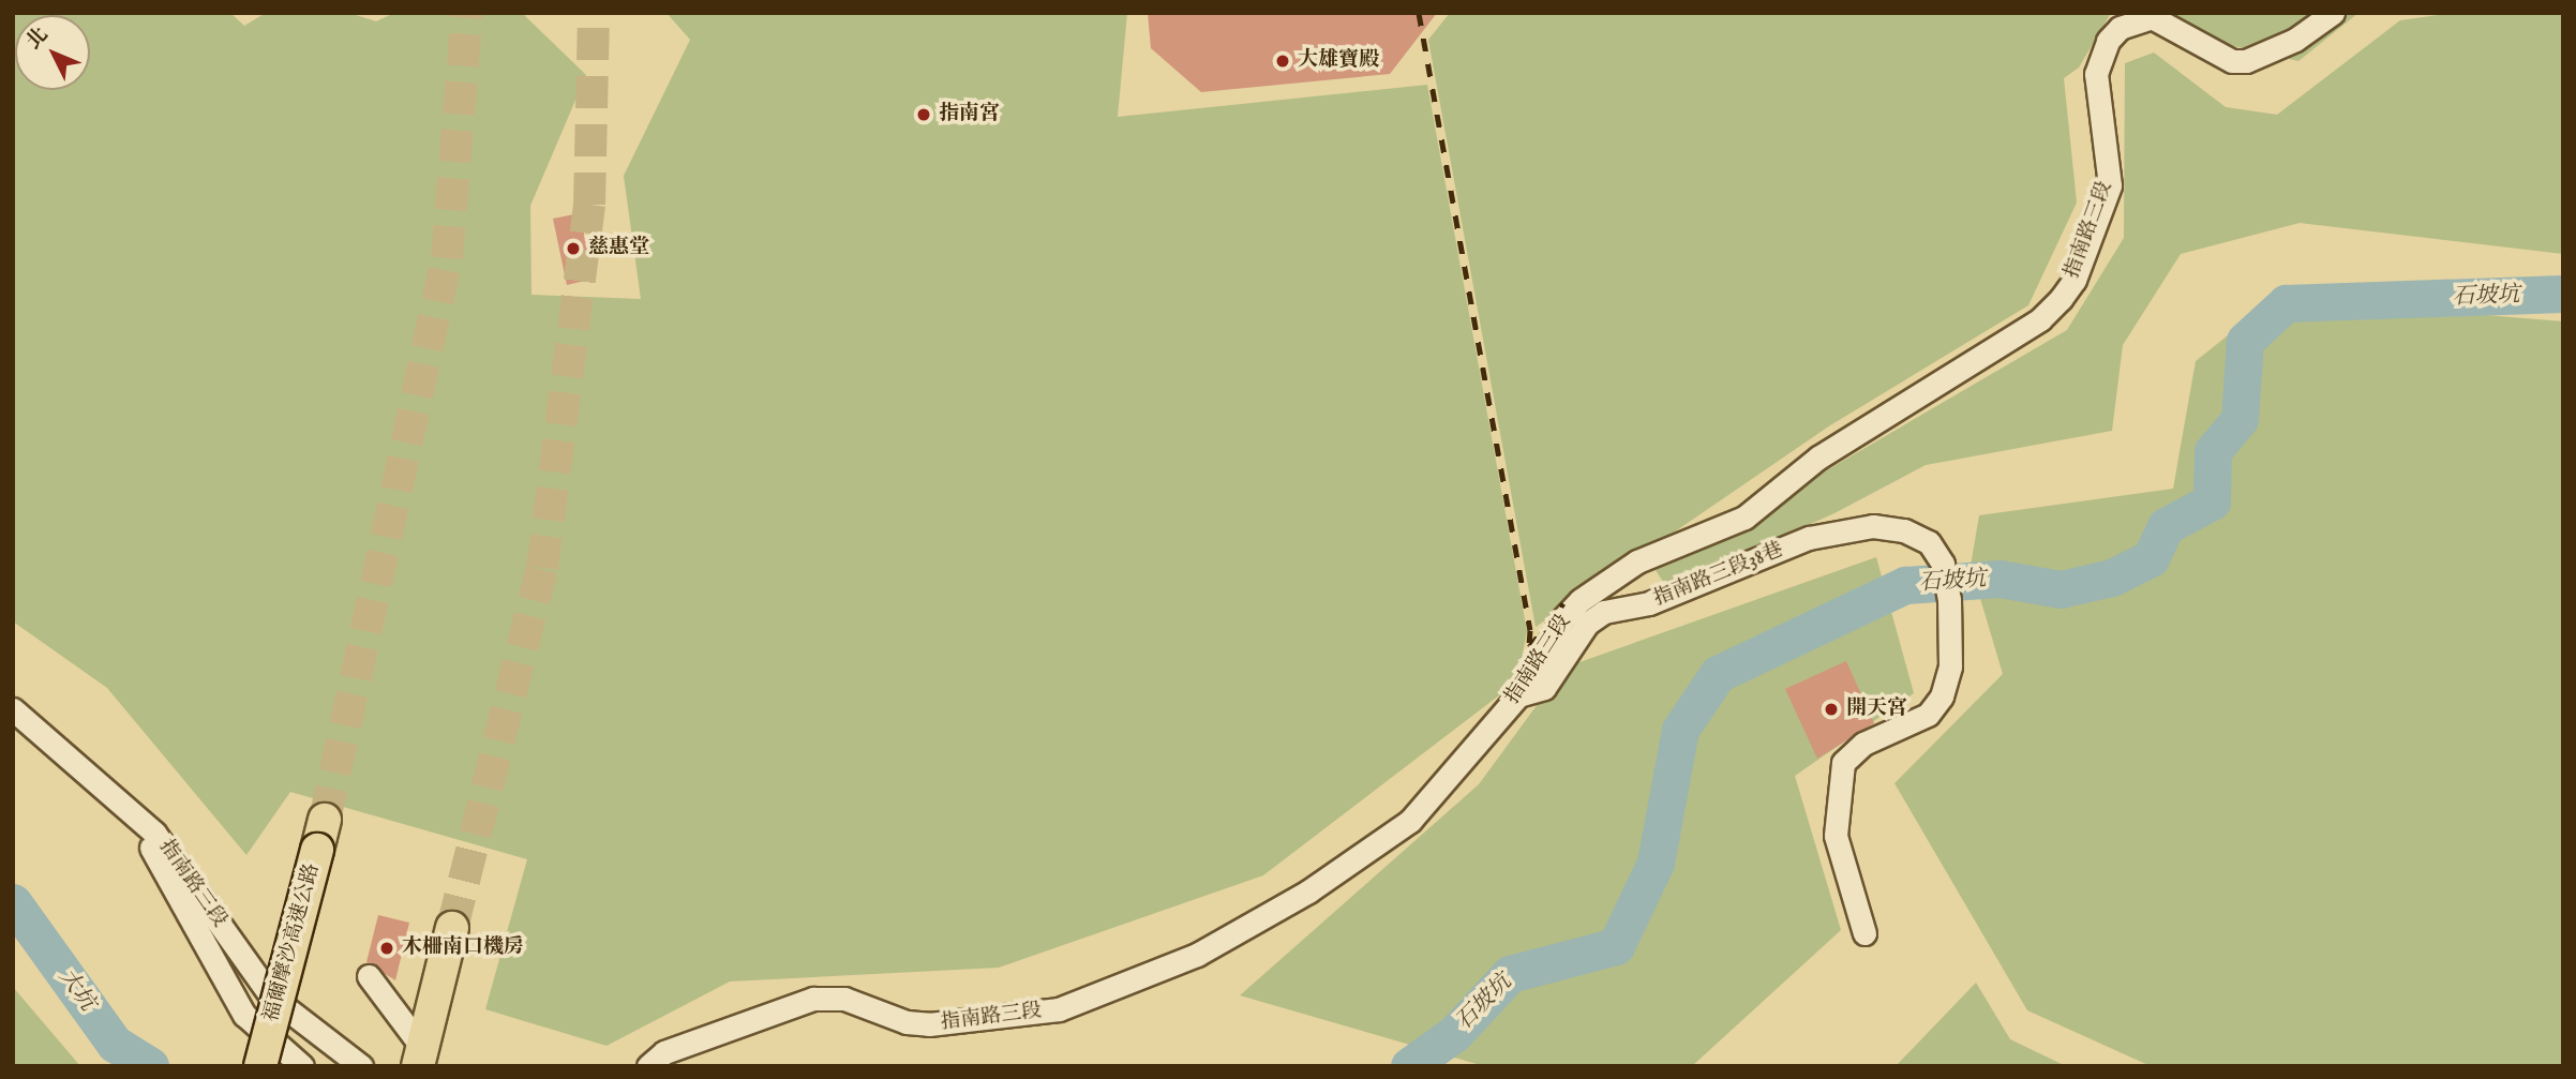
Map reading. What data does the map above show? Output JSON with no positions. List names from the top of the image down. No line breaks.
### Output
{"streets":{"highway":["福爾摩沙高速公路"],"street":["指南路三段","指南路三段38巷"]},"crossings":[["指南路三段","指南路三段38巷"]],"water":["石坡坑","大坑"],"places":["大雄寶殿","指南宮","慈惠堂","開天宮","木柵南口機房"],"north":"top left"}
